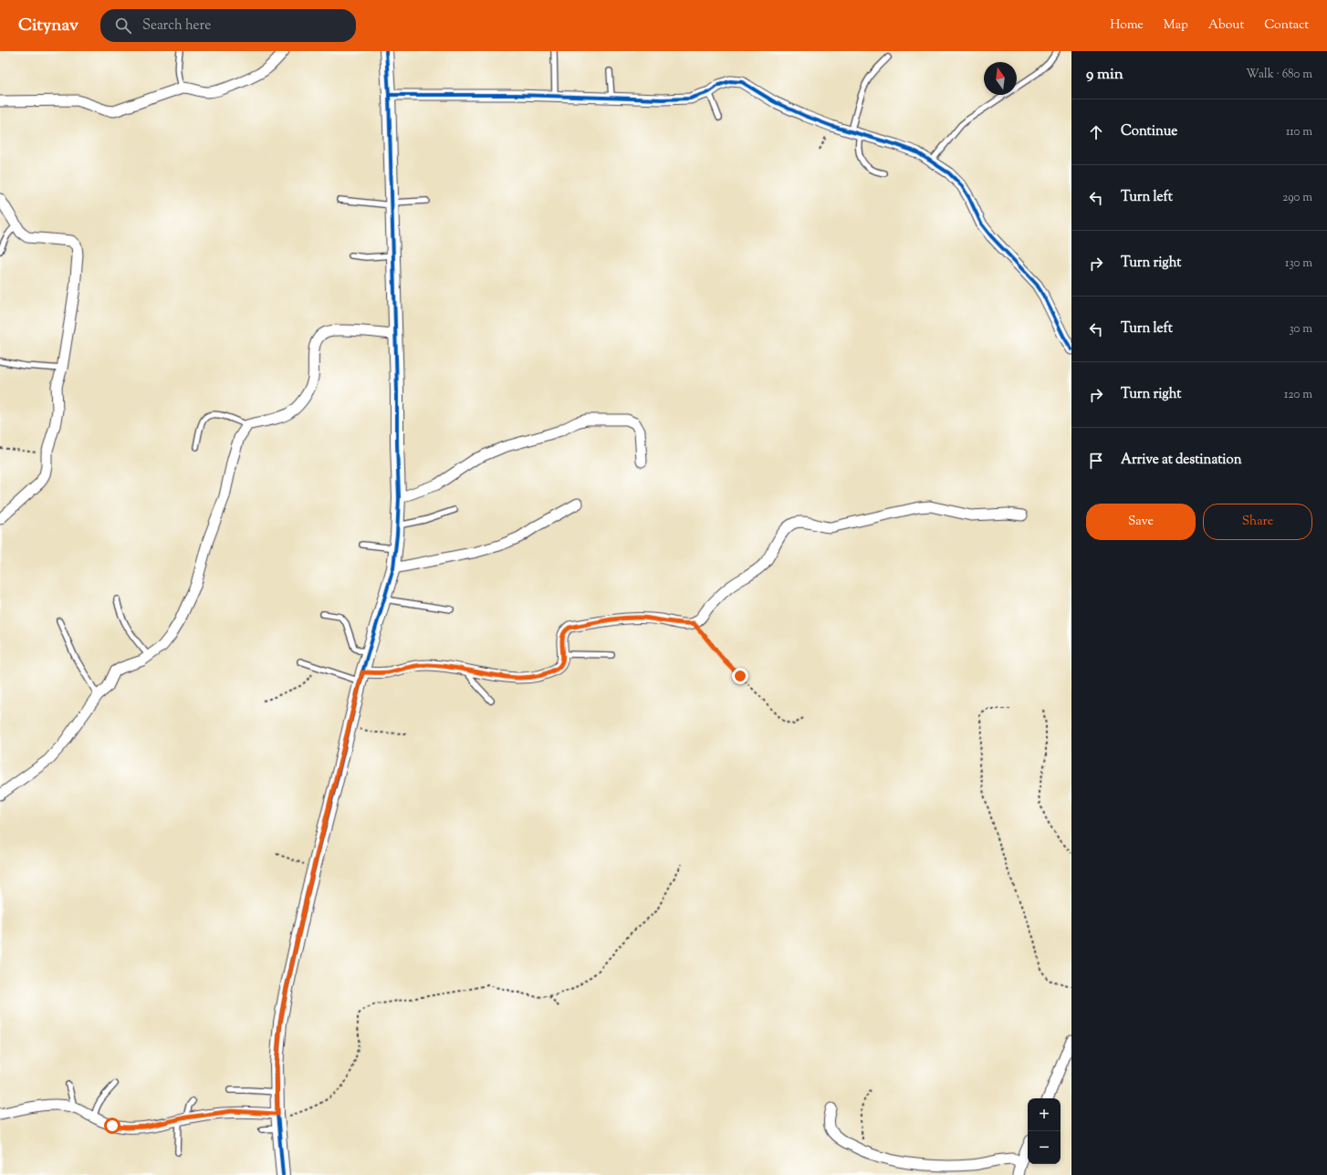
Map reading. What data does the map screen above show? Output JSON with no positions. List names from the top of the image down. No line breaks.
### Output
{"north":"top","page":{"header":"Citynav","search":"Search here","nav":["Home","Map","About","Contact"],"heading":["9 min","Walk · 680 m"],"list":[["Continue","110 m"],["Turn left","290 m"],["Turn right","130 m"],["Turn left","30 m"],["Turn right","120 m"],"Arrive at destination"],"buttons":["Save","Share"],"map_buttons":["+","−"]}}
